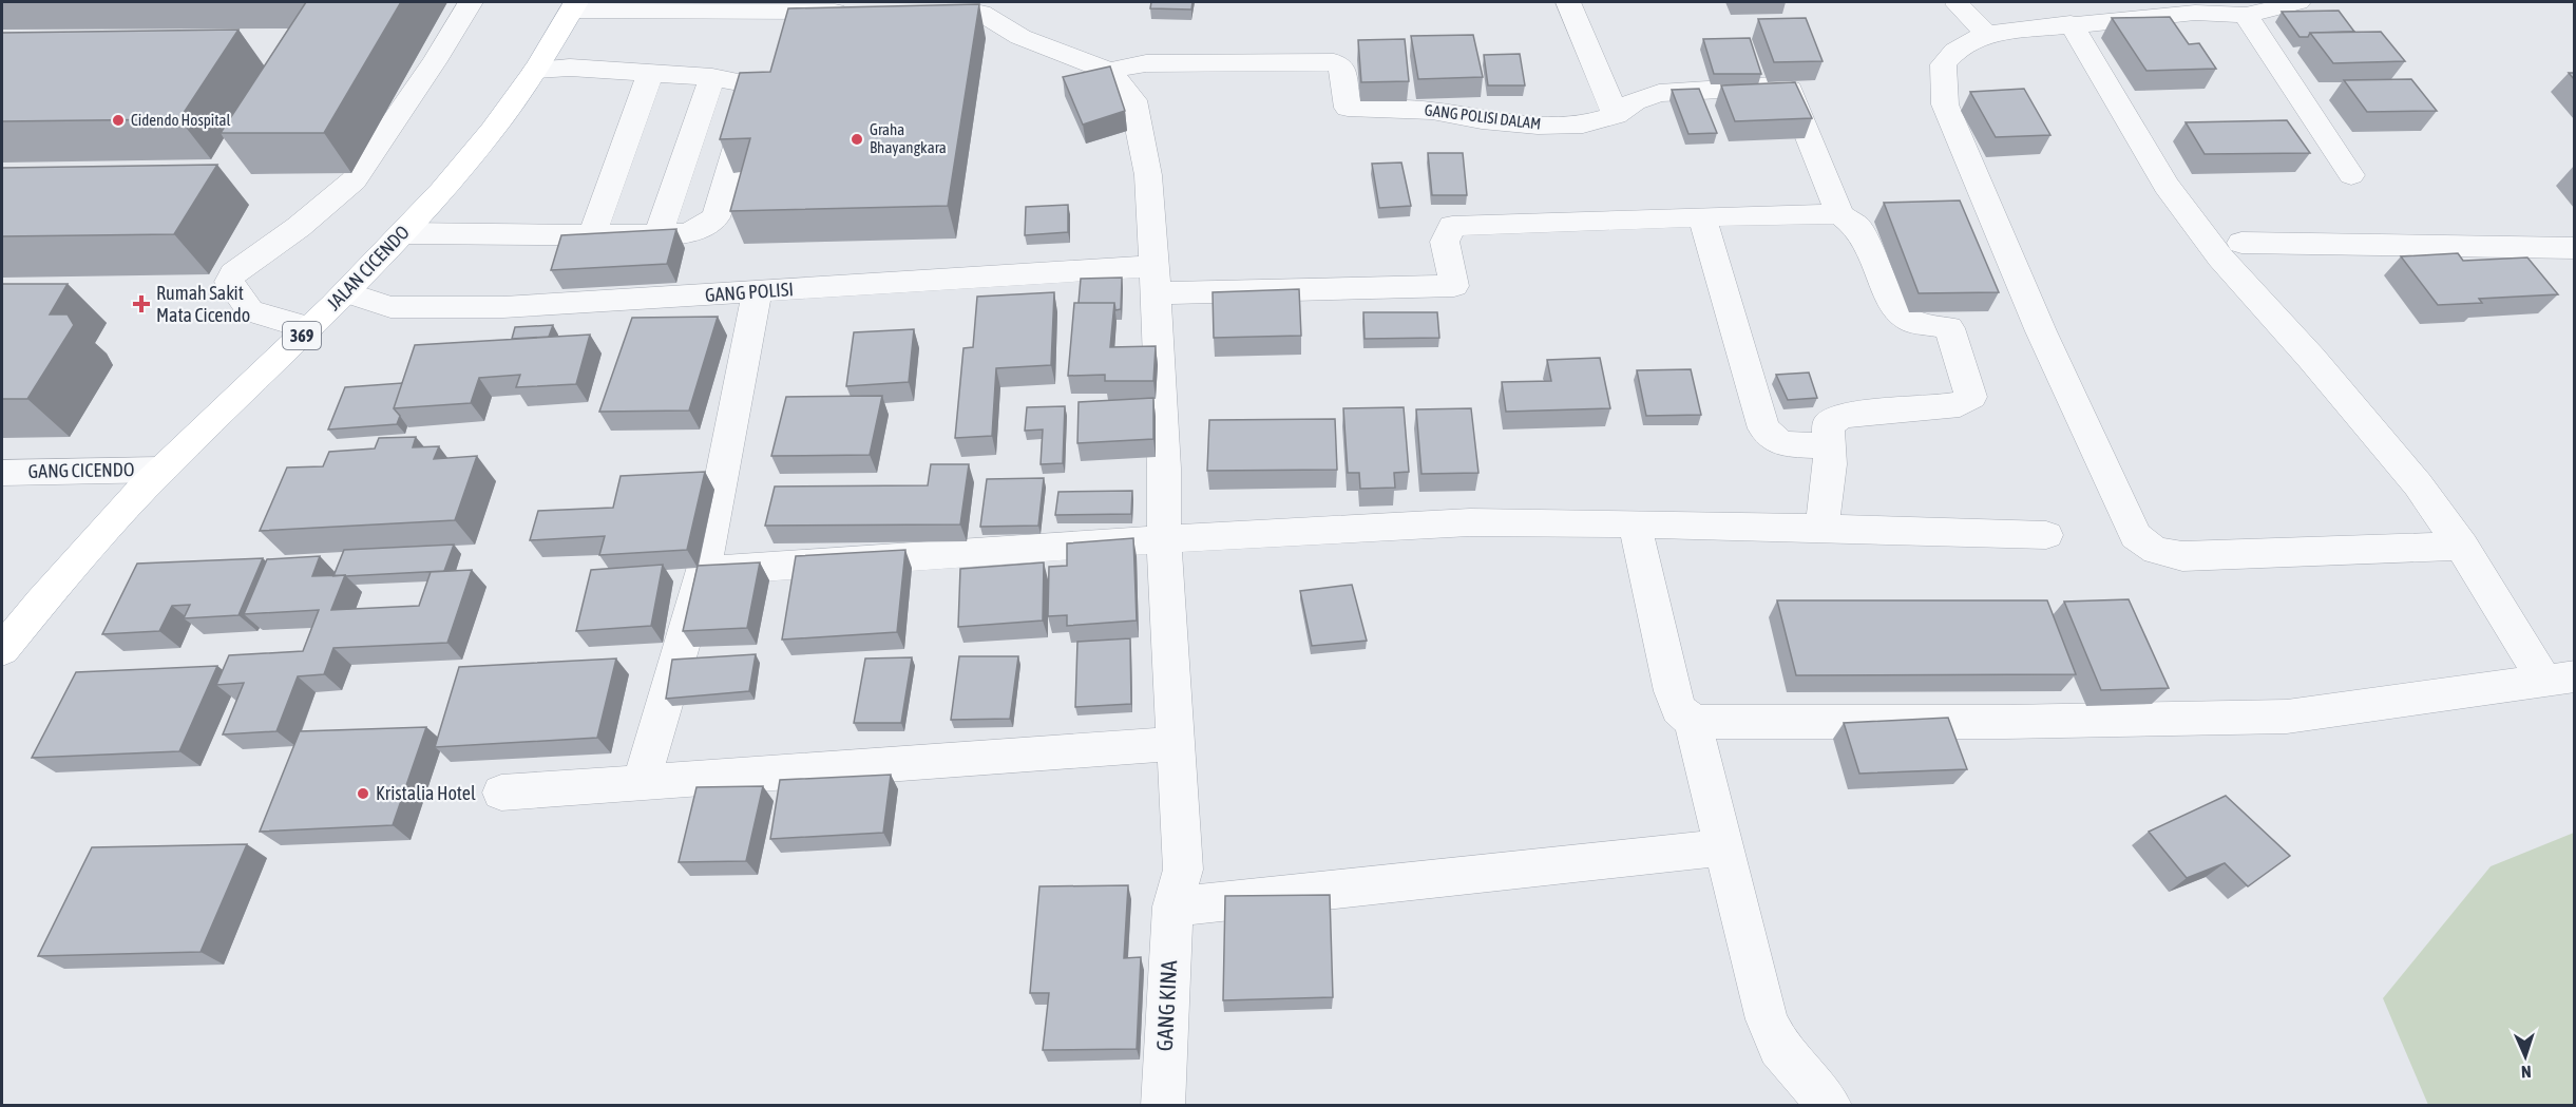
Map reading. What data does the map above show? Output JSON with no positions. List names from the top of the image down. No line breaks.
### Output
{"streets":{"main road":["JALAN CICENDO","369"],"street":["GANG POLISI DALAM","GANG POLISI","GANG CICENDO","GANG KINA"]},"crossings":[["GANG POLISI DALAM","GANG KINA"],["JALAN CICENDO","GANG POLISI"],["JALAN CICENDO","GANG CICENDO"],["GANG POLISI","GANG KINA"]],"places":{"other":["Cidendo Hospital","Graha Bhayangkara","Kristalia Hotel"],"health":["Rumah Sakit Mata Cicendo"]},"north":"bottom"}
